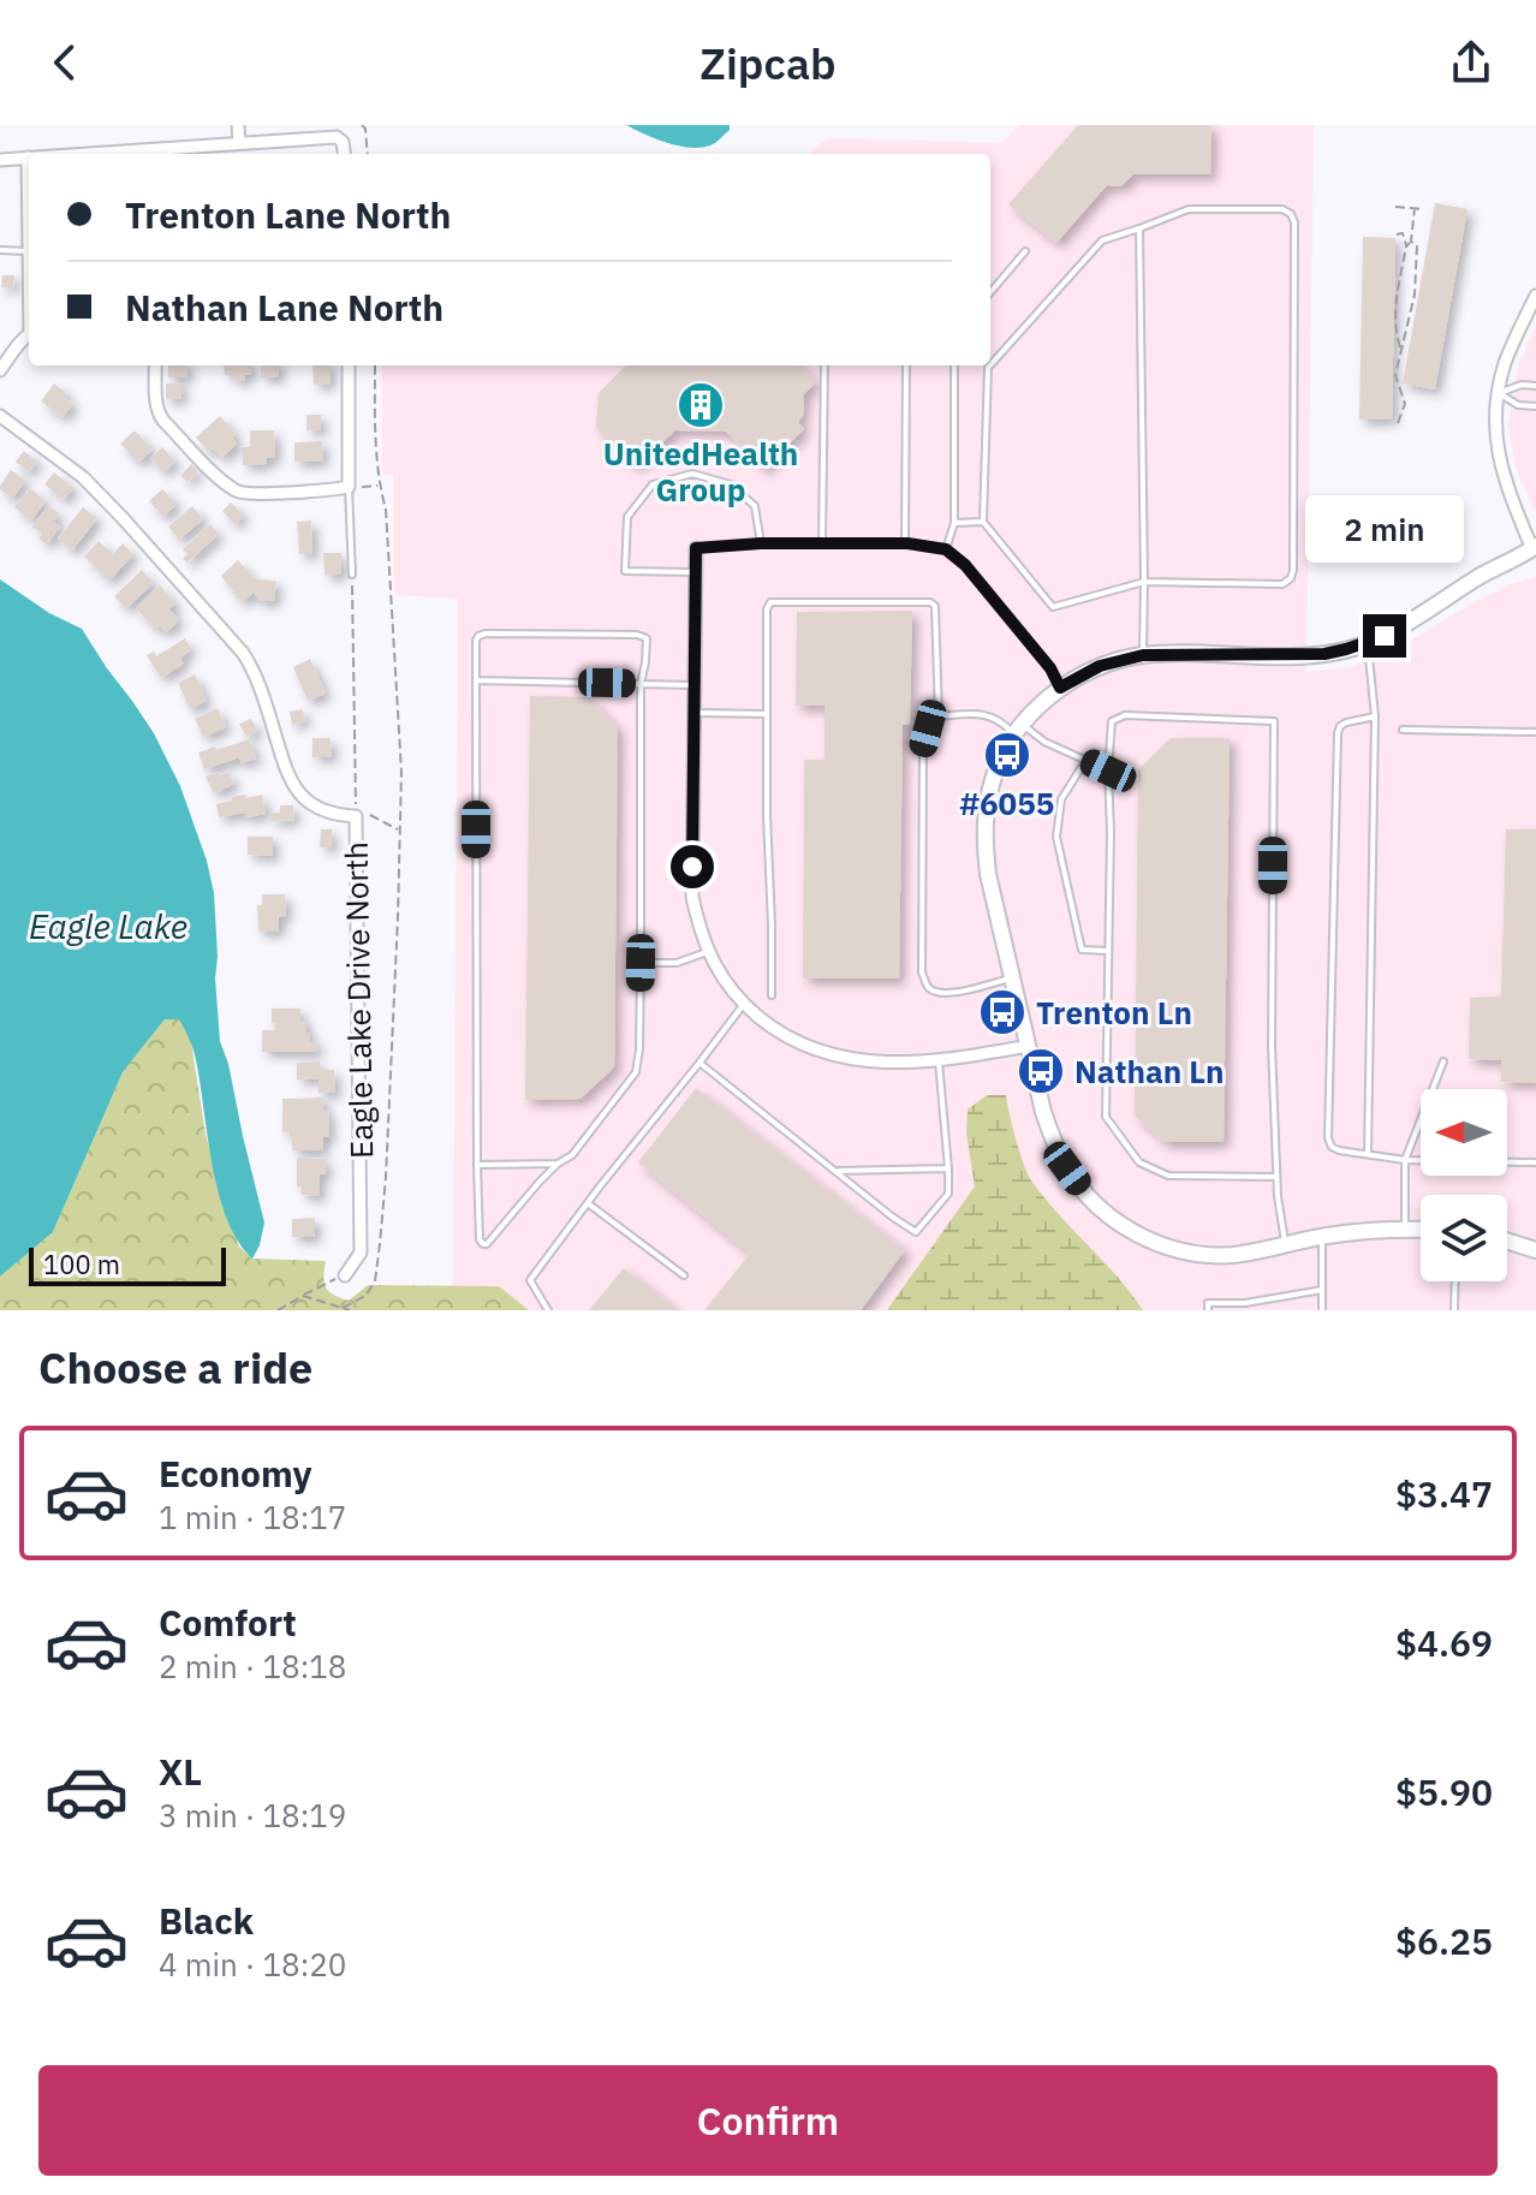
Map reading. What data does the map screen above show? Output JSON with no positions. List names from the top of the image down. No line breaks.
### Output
{"streets":{"street":["Eagle Lake Drive North"]},"water":["Eagle Lake"],"places":{"building":["UnitedHealth Group"],"bus stop":["#6055","Trenton Ln","Nathan Ln"]},"scale_bar":"100 m","north":"left","page":{"header":"Zipcab","banner":["Trenton Lane North","Nathan Lane North"],"bubble":"2 min","scale":"100 m","heading":"Choose a ride","list":[{"name":"Economy","note":"1 min · 18:17","value":"$3.47"},{"name":"Comfort","note":"2 min · 18:18","value":"$4.69"},{"name":"XL","note":"3 min · 18:19","value":"$5.90"},{"name":"Black","note":"4 min · 18:20","value":"$6.25"}],"buttons":"Confirm"}}
